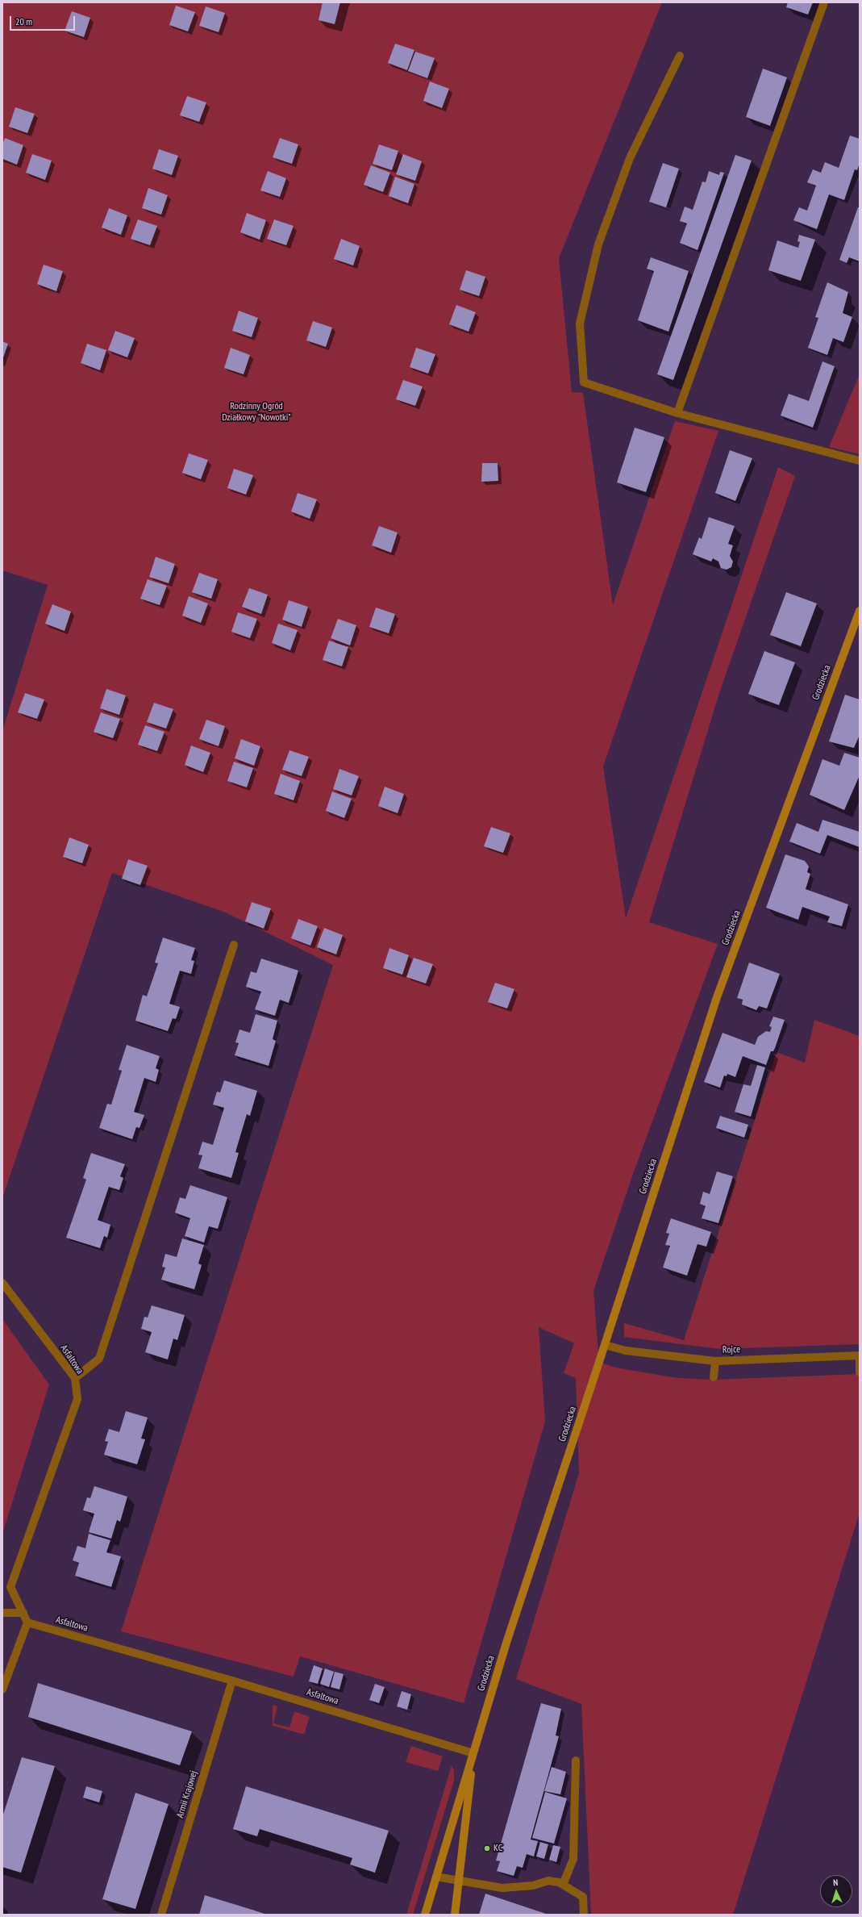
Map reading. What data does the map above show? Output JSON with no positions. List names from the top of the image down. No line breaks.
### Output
{"streets":{"street":["Grodziecka","Rojce","Asfaltowa","Armii Krajowej"]},"crossings":[["Grodziecka","Rojce"],["Grodziecka","Asfaltowa"],["Asfaltowa","Armii Krajowej"]],"parks":["Rodzinny Ogród Działkowy \"Nowotki\""],"places":["KC"],"scale_bar":"20 m","north":"top"}
